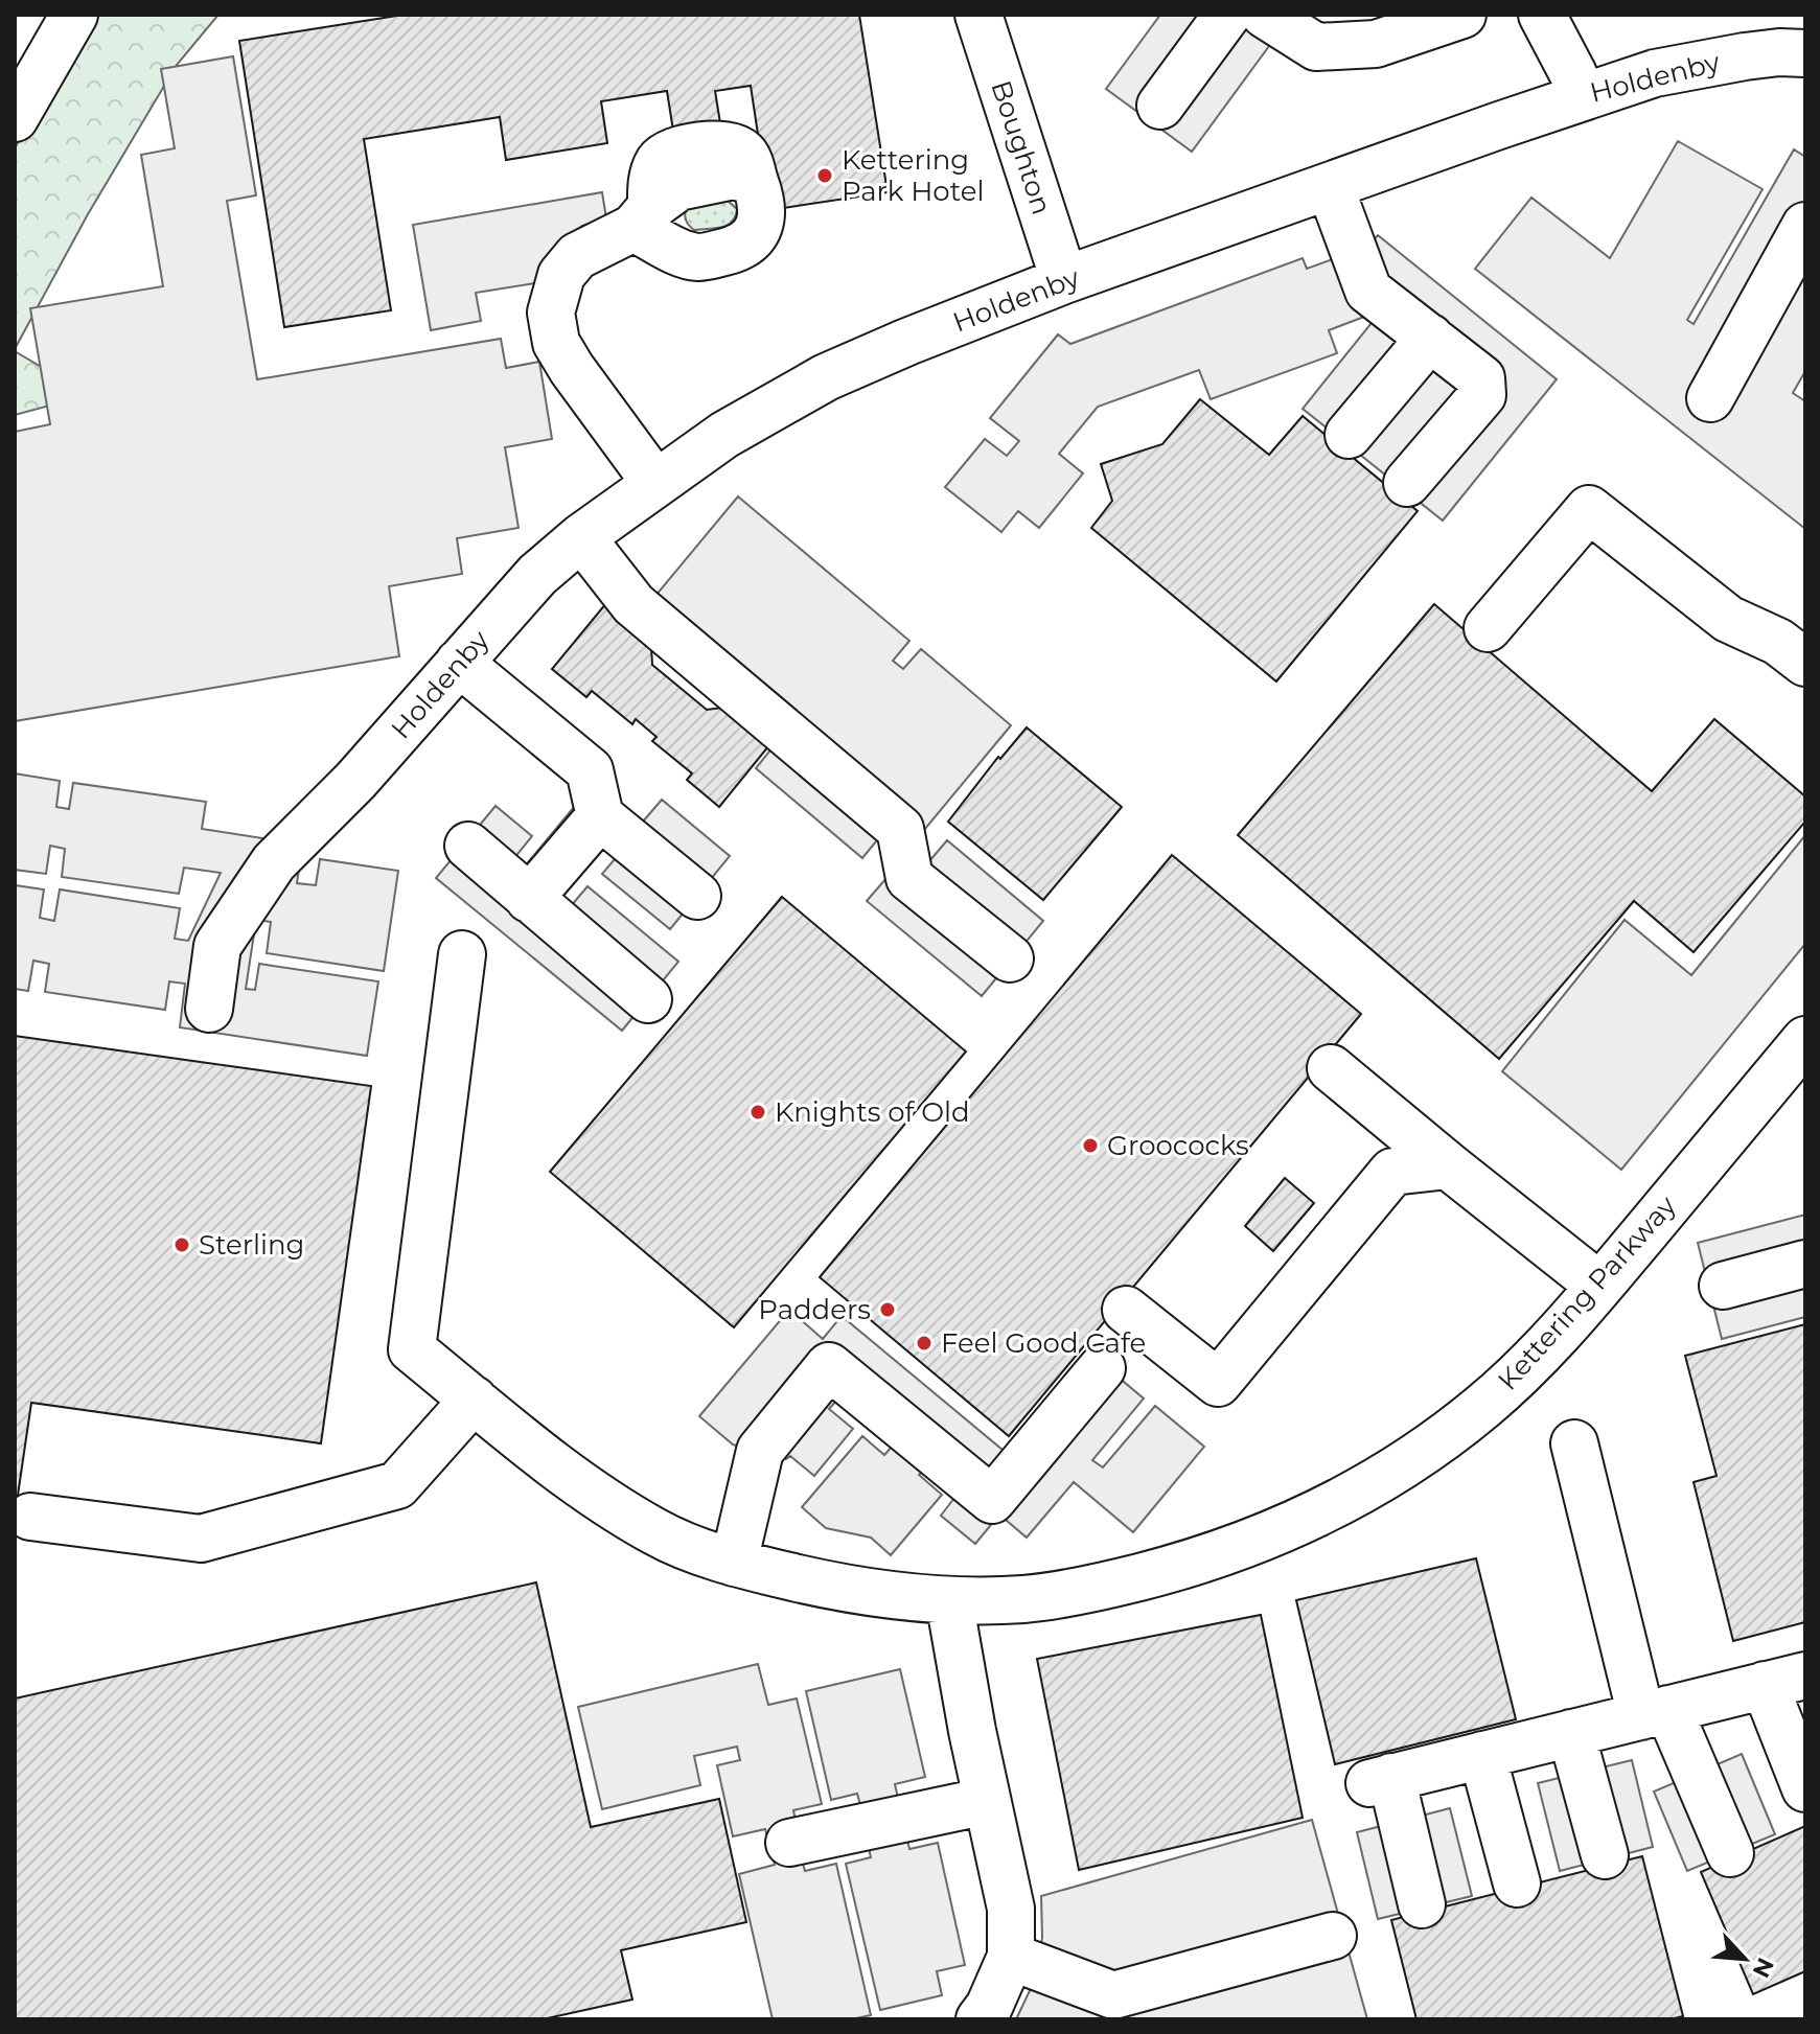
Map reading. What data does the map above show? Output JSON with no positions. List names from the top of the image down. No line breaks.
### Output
{"streets":{"main road":["Holdenby","Boughton","Kettering Parkway"]},"crossings":[["Holdenby","Boughton"]],"places":["Kettering Park Hotel","Knights of Old","Groococks","Sterling","Padders","Feel Good Cafe"],"north":"bottom right"}
